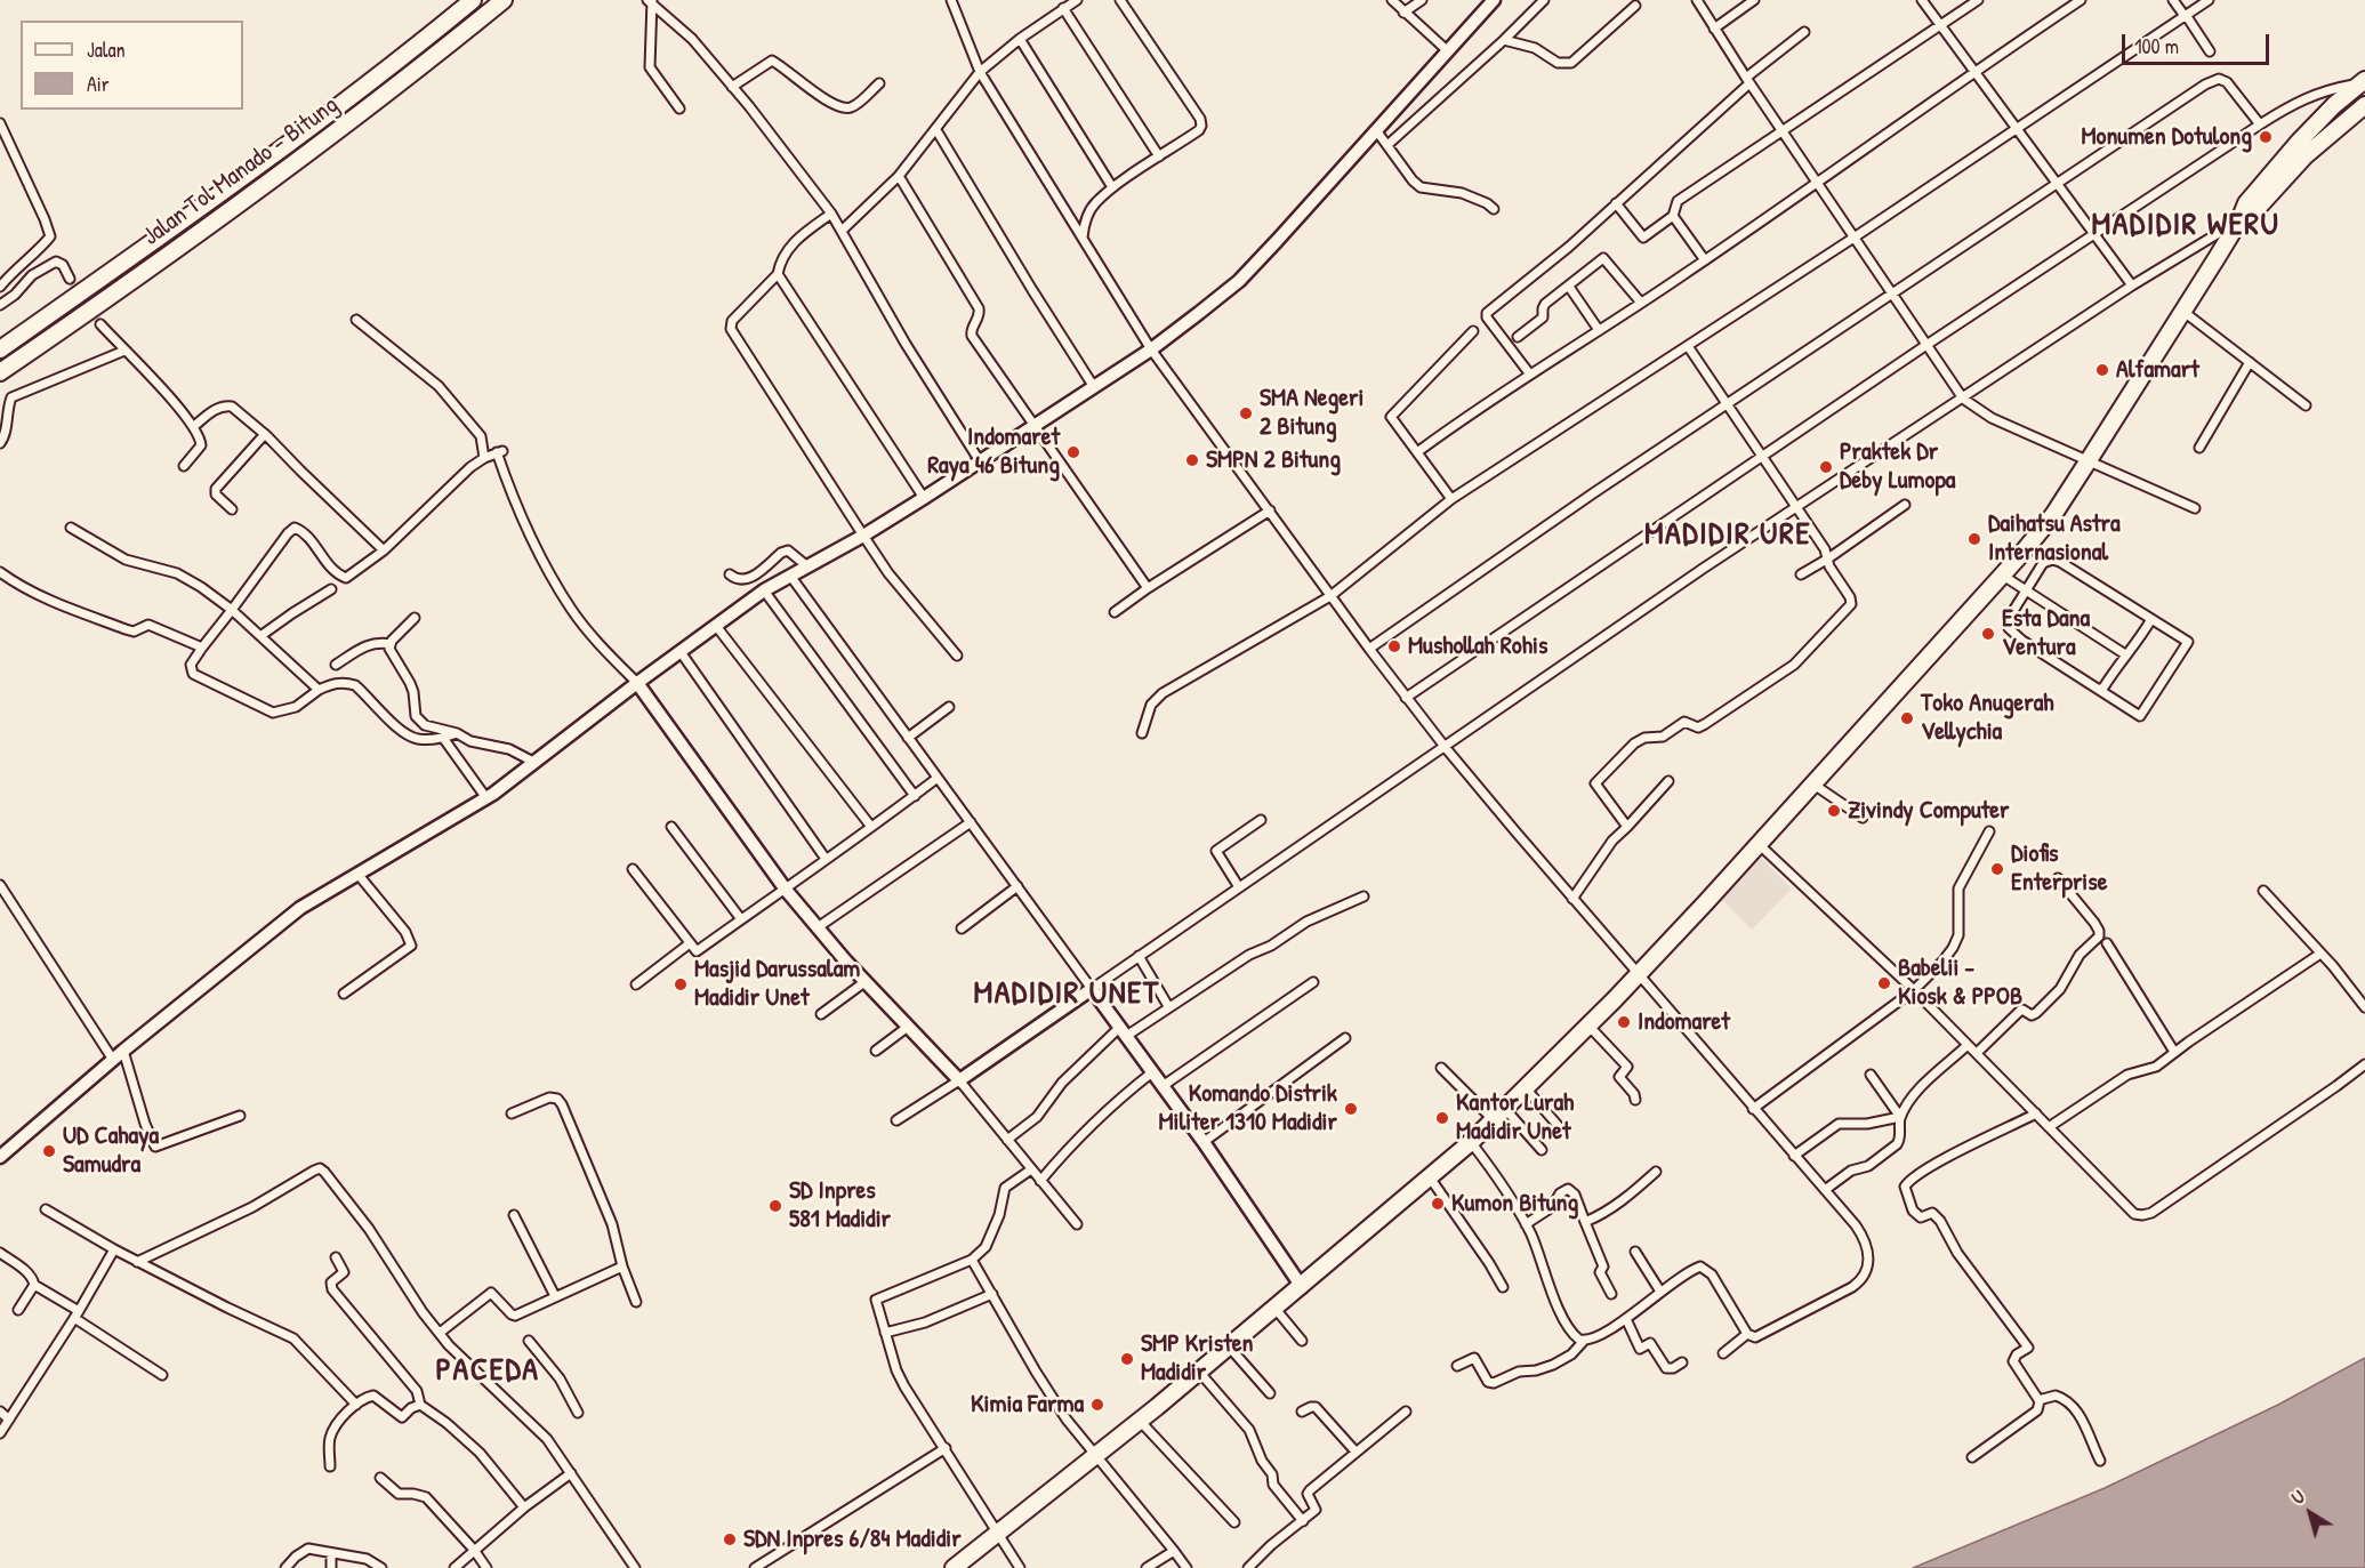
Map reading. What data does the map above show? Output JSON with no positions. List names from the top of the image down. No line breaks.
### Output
{"streets":{"highway":["Jalan Tol Manado - Bitung"]},"districts":["MADIDIR WERU","MADIDIR URE","MADIDIR UNET","PACEDA"],"places":["Monumen Dotulong","Alfamart","SMA Negeri 2 Bitung","Indomaret Raya 46 Bitung","SMPN 2 Bitung","Praktek Dr Deby Lumopa","Daihatsu Astra Internasional","Esta Dana Ventura","Mushollah Rohis","Toko Anugerah Vellychia","Zivindy Computer","Diofis Enterprise","Babelii - Kiosk & PPOB","Masjid Darussalam Madidir Unet","Indomaret","Komando Distrik Militer 1310 Madidir","Kantor Lurah Madidir Unet","UD Cahaya Samudra","Kumon Bitung","SD Inpres 581 Madidir","SMP Kristen Madidir","Kimia Farma","SDN Inpres 6/84 Madidir"],"legend":["Jalan","Air"],"scale_bar":"100 m","north":"top left"}
